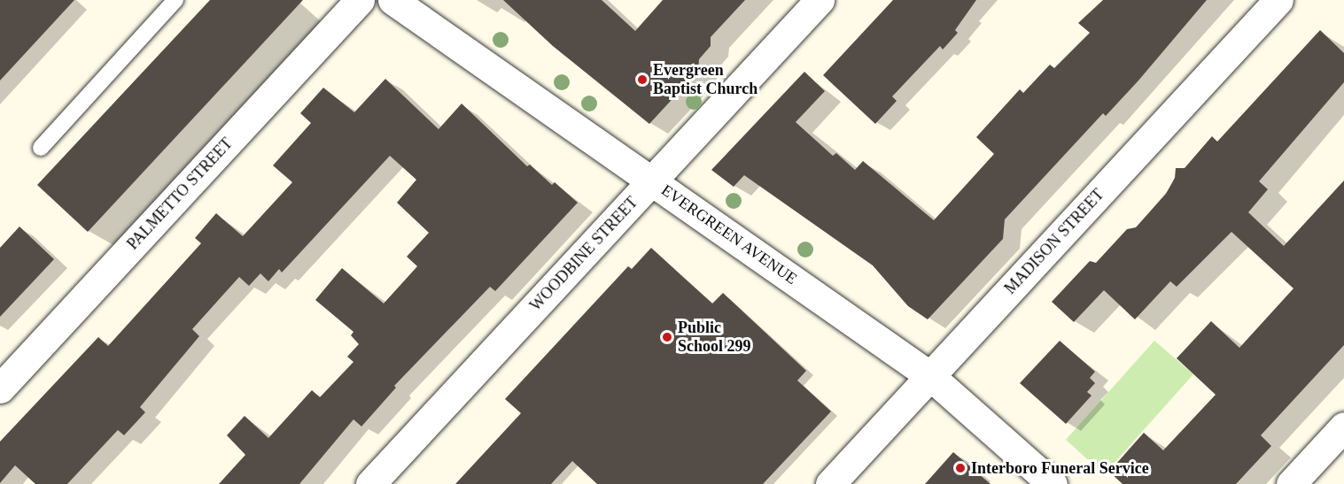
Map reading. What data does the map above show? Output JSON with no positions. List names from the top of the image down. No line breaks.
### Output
{"streets":{"street":["PALMETTO STREET","EVERGREEN AVENUE","MADISON STREET","WOODBINE STREET"]},"crossings":[["EVERGREEN AVENUE","MADISON STREET"],["EVERGREEN AVENUE","WOODBINE STREET"]],"places":["Evergreen Baptist Church","Public School 299","Interboro Funeral Service"]}
